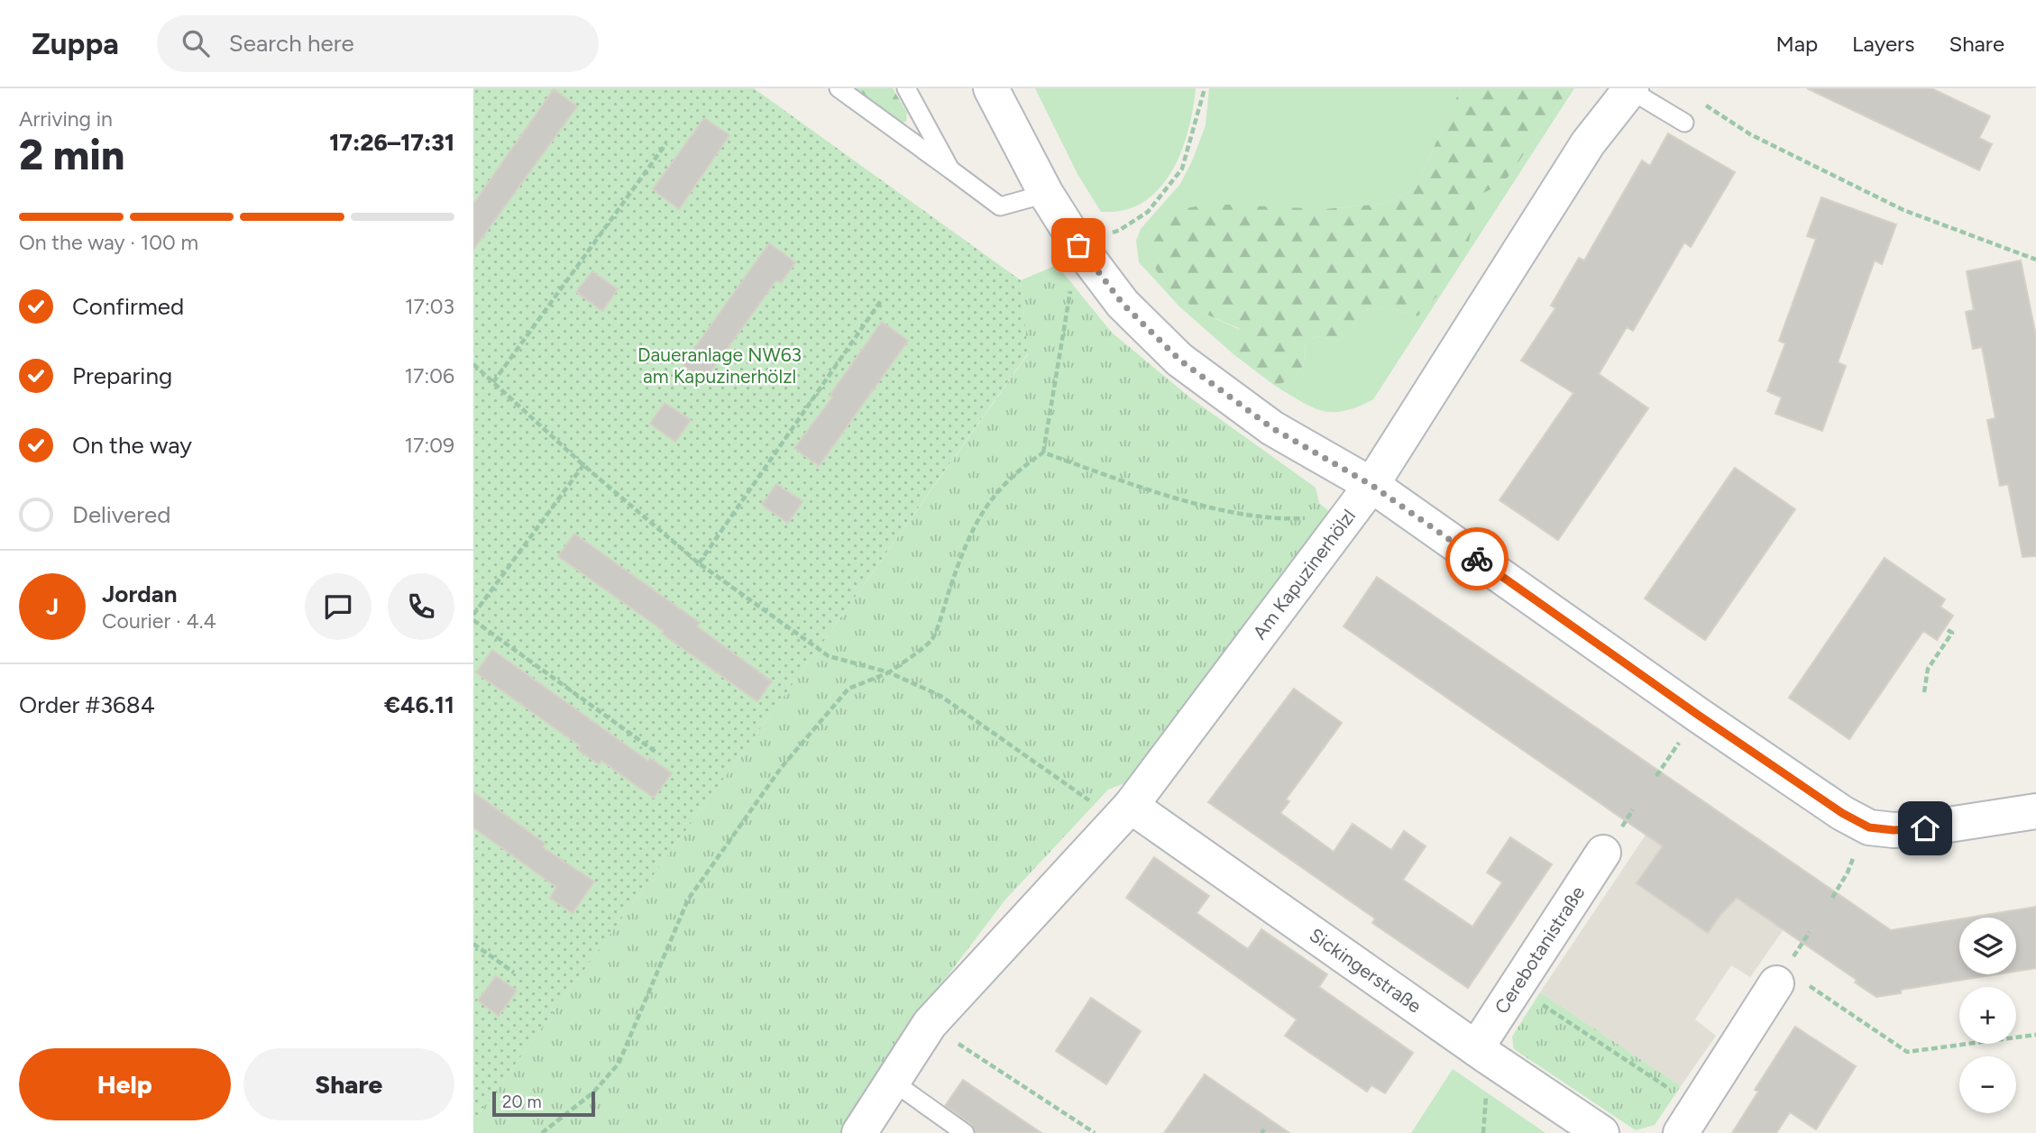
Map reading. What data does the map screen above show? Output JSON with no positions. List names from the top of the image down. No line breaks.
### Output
{"streets":{"street":["Am Kapuzinerhölzl","Cerebotanistraße","Sickingerstraße"]},"crossings":[["Am Kapuzinerhölzl","Sickingerstraße"],["Cerebotanistraße","Sickingerstraße"]],"parks":["Daueranlage NW63 am Kapuzinerhölzl"],"scale_bar":"20 m","page":{"header":"Zuppa","search":"Search here","nav":["Map","Layers","Share"],"heading":["2 min","Arriving in","17:26–17:31"],"panel":["Jordan","Courier · 4.4","Order #3684","€46.11"],"bar":"On the way · 100 m","list":[["Confirmed","17:03"],["Preparing","17:06"],["On the way","17:09"],"Delivered"],"round":"J","map_buttons":["+","−"],"buttons":["Help","Share"],"scale":"20 m"}}
